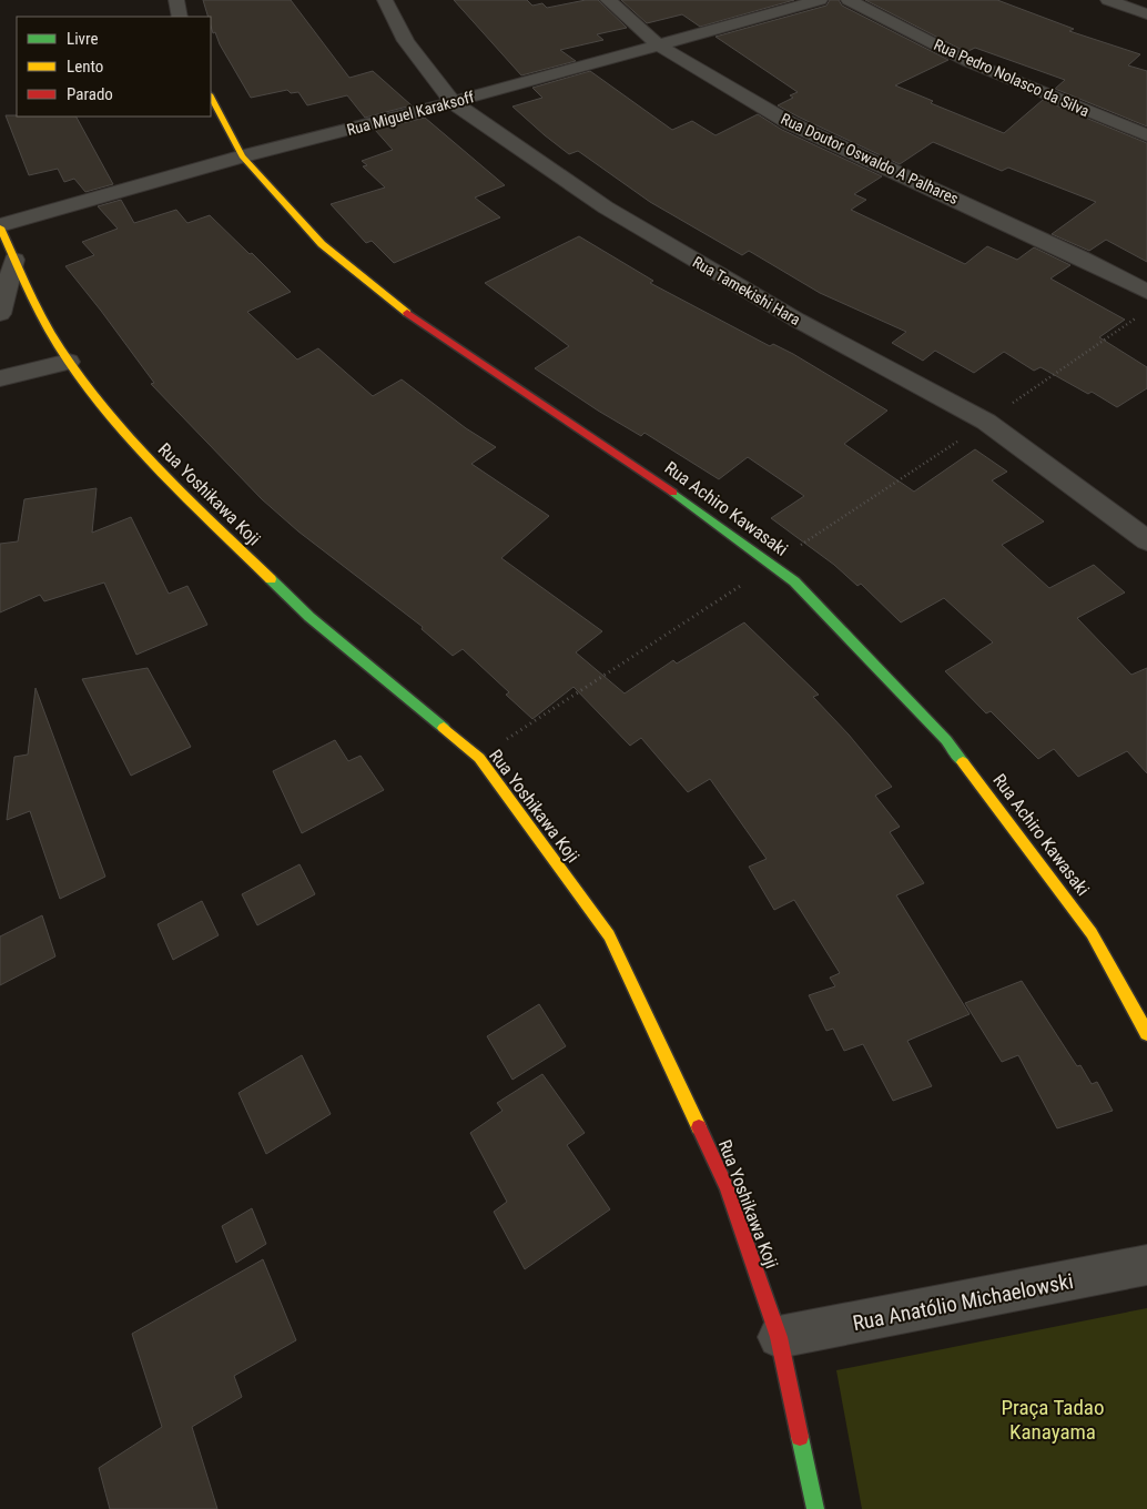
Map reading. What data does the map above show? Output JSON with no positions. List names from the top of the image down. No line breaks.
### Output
{"streets":{"street":["Rua Pedro Nolasco da Silva","Rua Miguel Karaksoff","Rua Doutor Oswaldo A Palhares","Rua Tamekishi Hara","Rua Yoshikawa Koji","Rua Achiro Kawasaki","Rua Anatólio Michaelowski"]},"crossings":[["Rua Miguel Karaksoff","Rua Doutor Oswaldo A Palhares"],["Rua Miguel Karaksoff","Rua Tamekishi Hara"],["Rua Miguel Karaksoff","Rua Yoshikawa Koji"],["Rua Miguel Karaksoff","Rua Achiro Kawasaki"],["Rua Yoshikawa Koji","Rua Anatólio Michaelowski"]],"parks":["Praça Tadao Kanayama"],"legend":["Livre","Lento","Parado"]}
